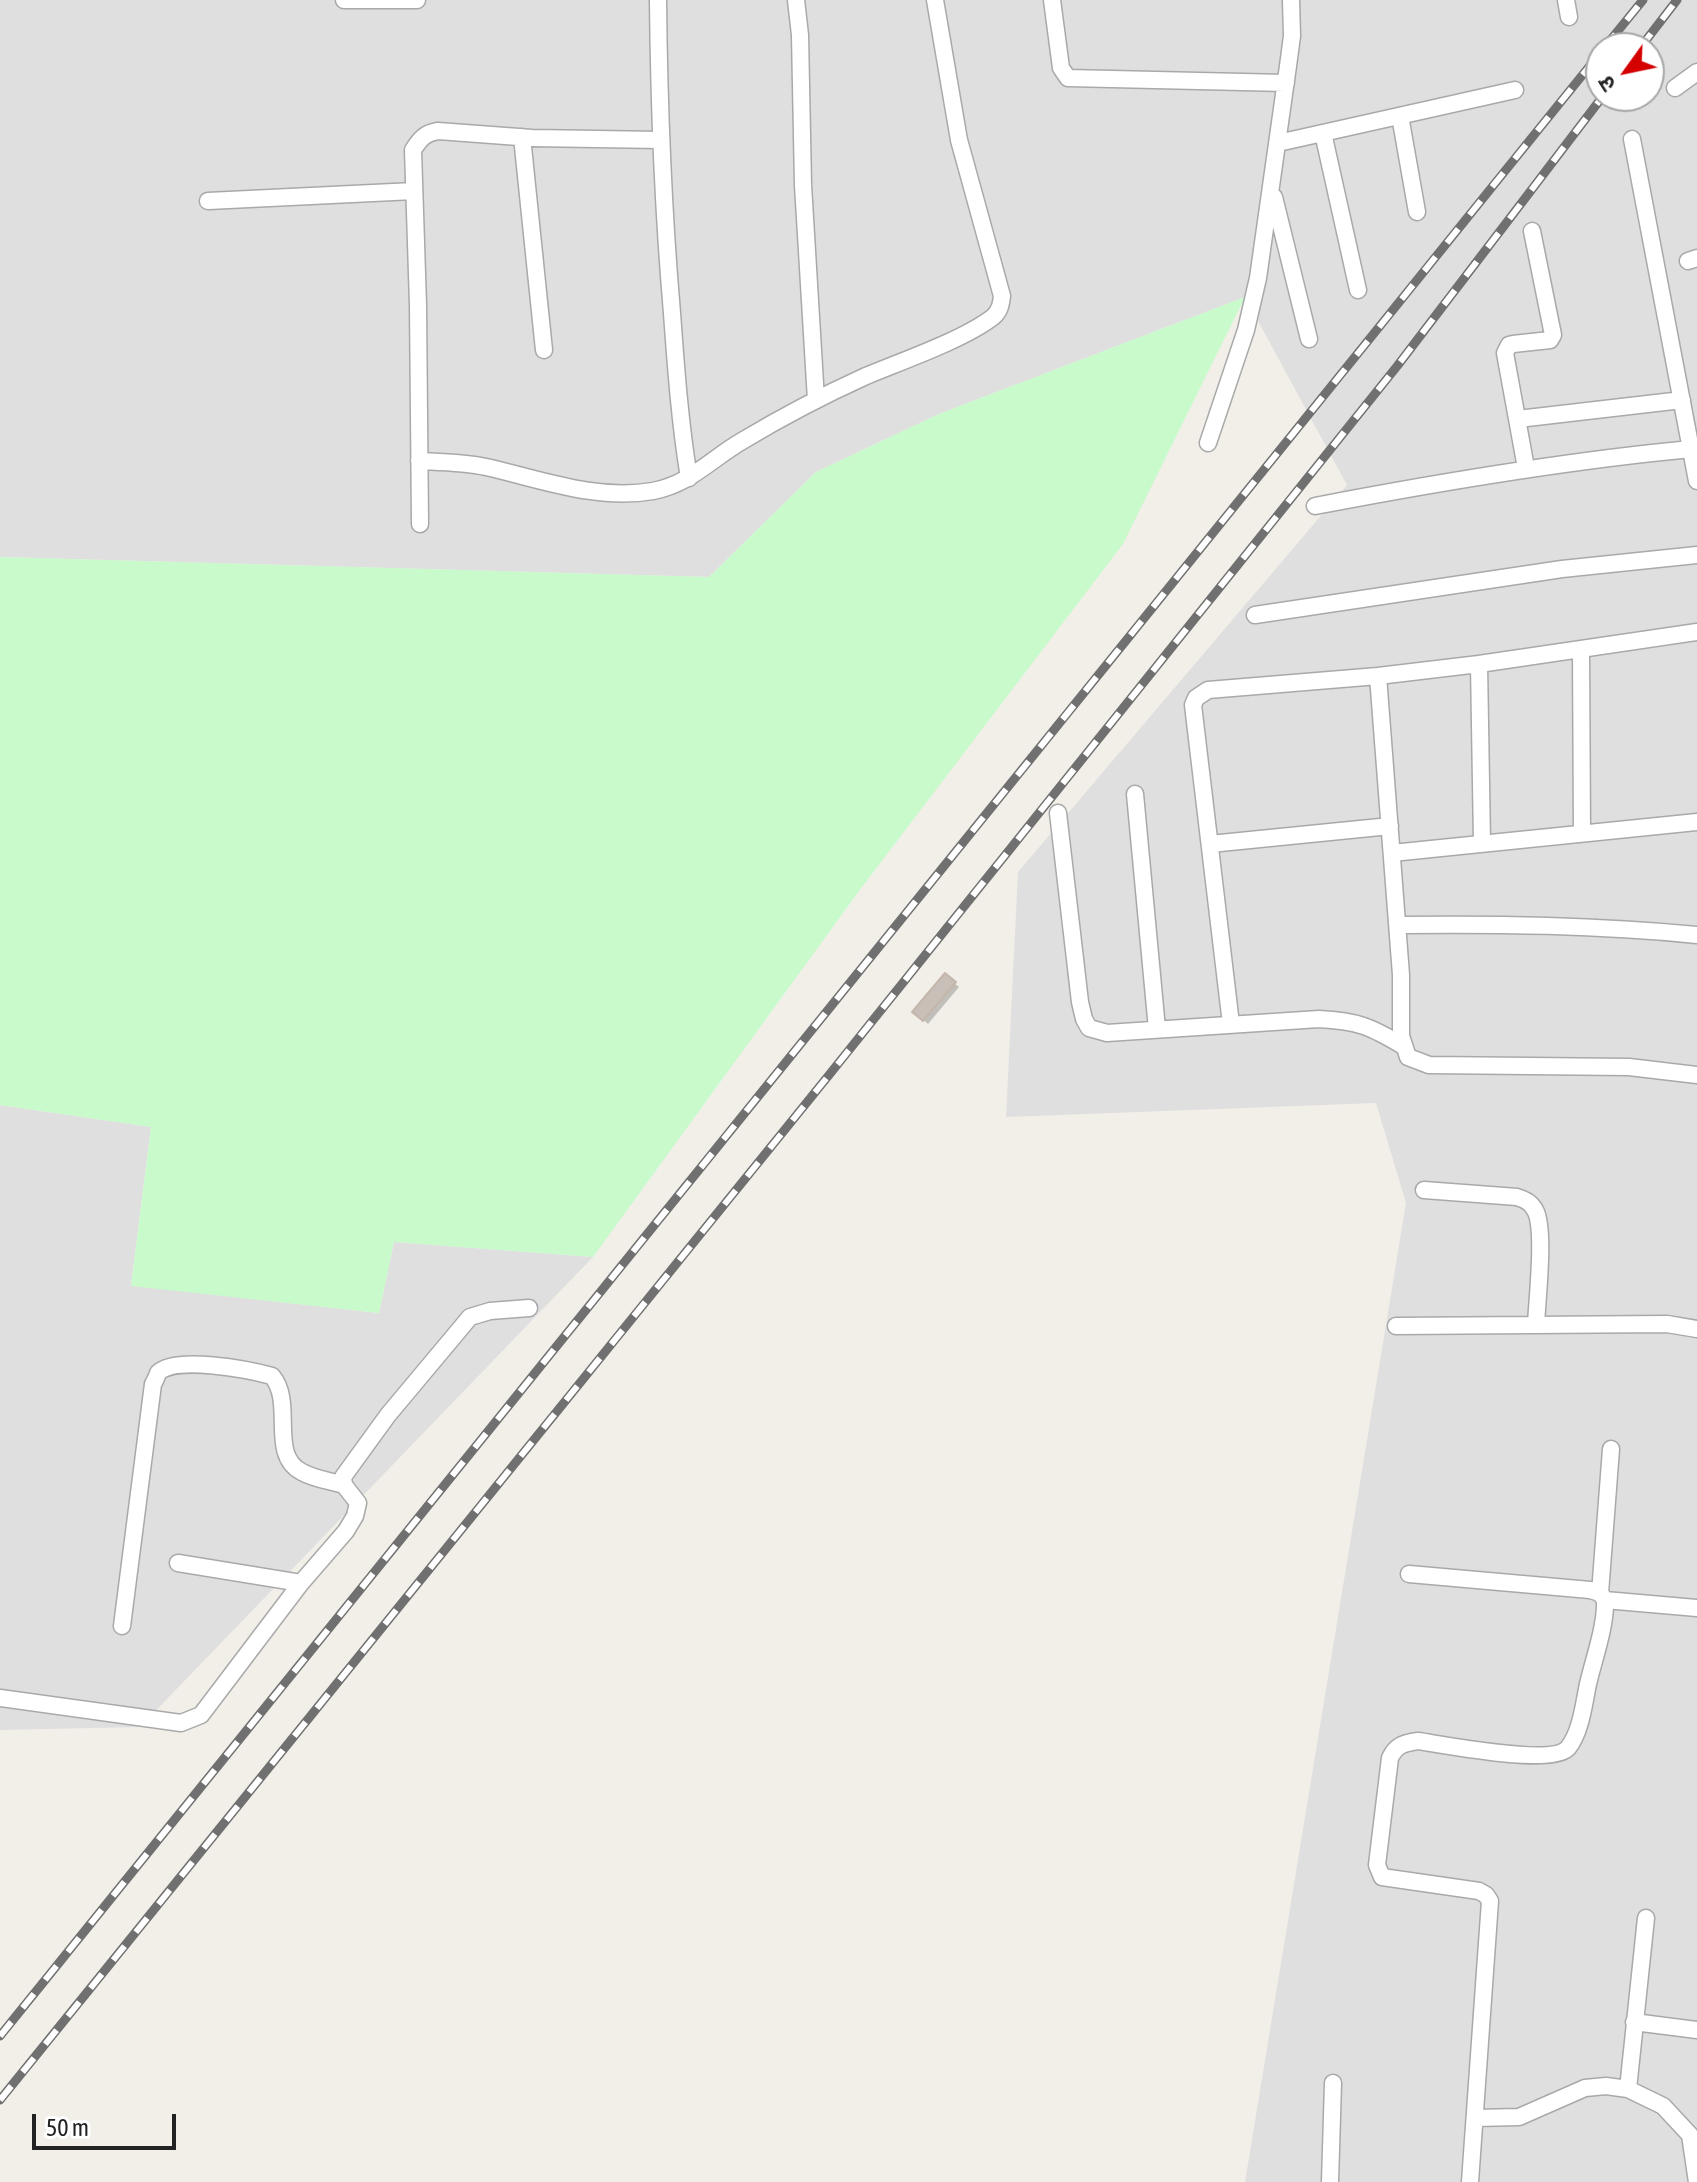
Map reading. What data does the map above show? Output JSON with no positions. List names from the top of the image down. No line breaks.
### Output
{"scale_bar":"50 m","north":"bottom left"}
